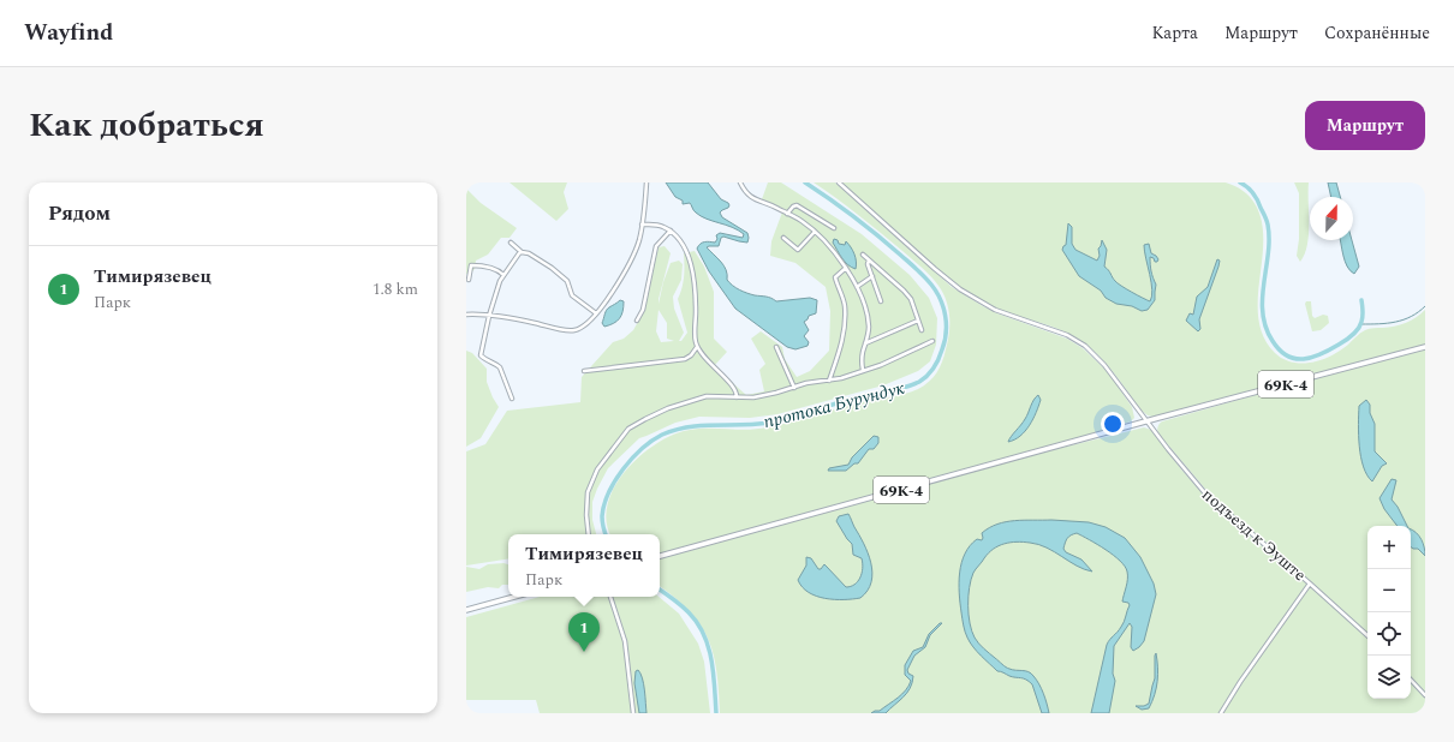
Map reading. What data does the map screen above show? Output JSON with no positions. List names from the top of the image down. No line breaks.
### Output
{"streets":{"main road":["69К-4"],"street":["подъезд к Эуште"]},"crossings":[["69К-4","подъезд к Эуште"]],"water":["протока Бурундук"],"north":"top","page":{"header":"Wayfind","nav":["Карта","Маршрут","Сохранённые"],"title":"Как добраться","buttons":"Маршрут","heading":"Рядом","list":[{"mark":"1","name":"Тимирязевец","note":"Парк","value":"1.8 km"}],"map_buttons":["+","−"],"popup":["Тимирязевец","Парк"],"pins":"1"}}
